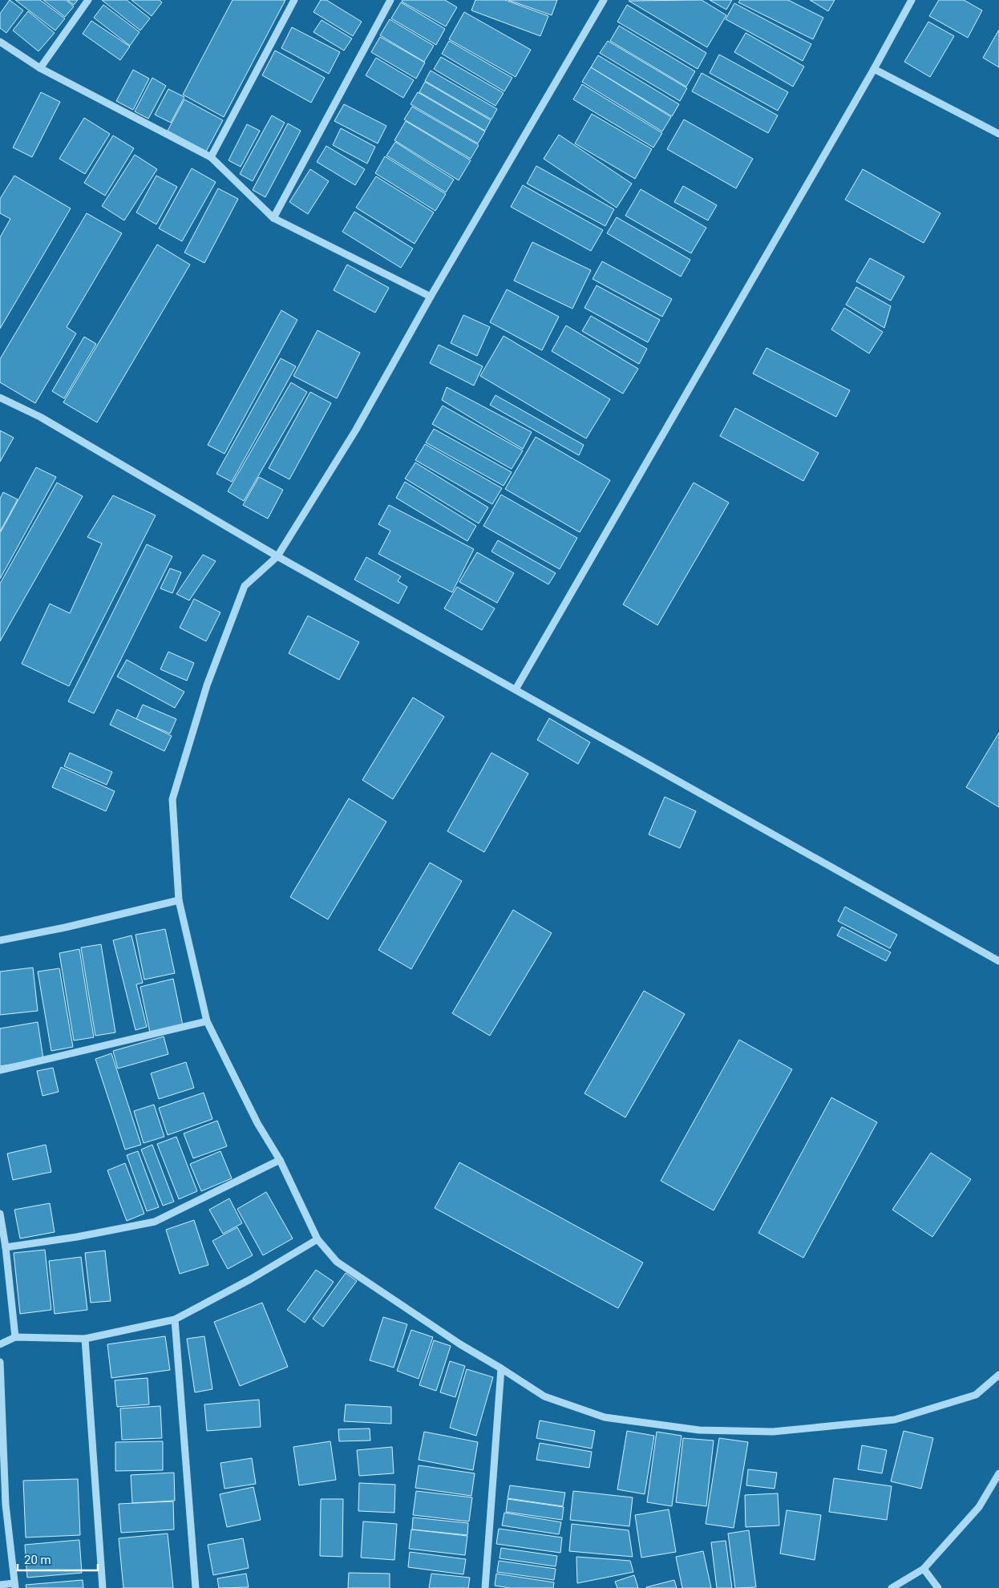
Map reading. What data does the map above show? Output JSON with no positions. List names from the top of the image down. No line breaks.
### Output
{"scale_bar":"20 m"}
